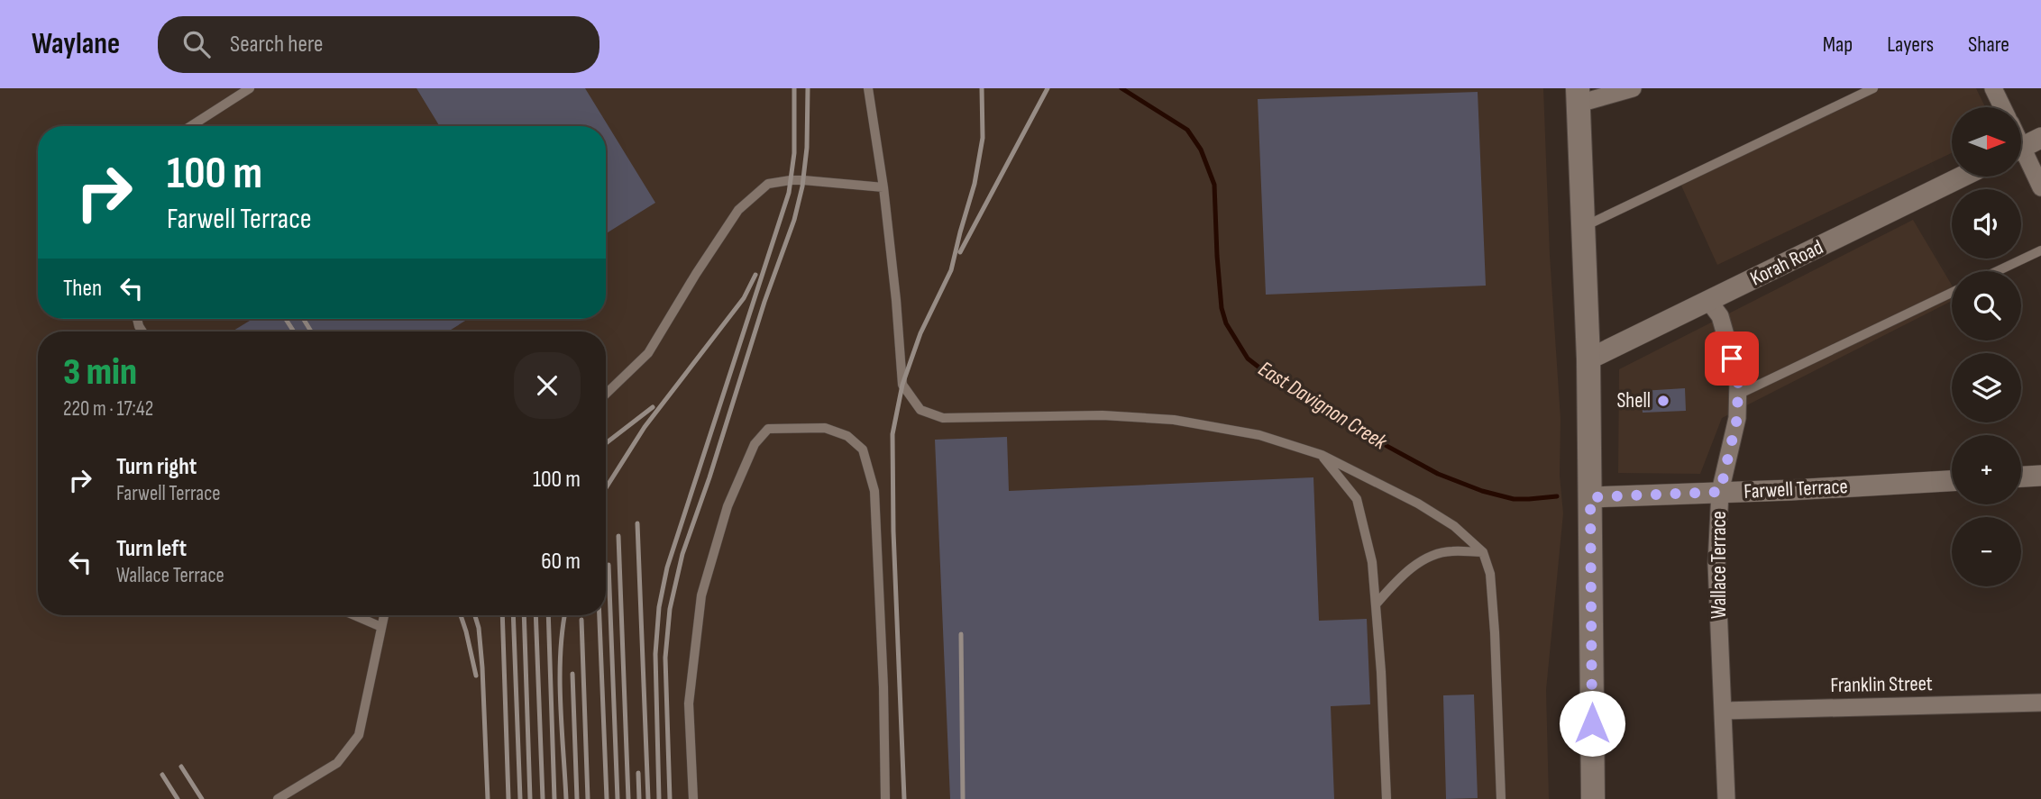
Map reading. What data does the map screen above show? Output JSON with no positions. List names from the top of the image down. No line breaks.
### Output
{"streets":{"street":["Korah Road","Farwell Terrace","Wallace Terrace","Franklin Street"]},"crossings":[["Korah Road","Wallace Terrace"],["Farwell Terrace","Wallace Terrace"],["Wallace Terrace","Franklin Street"]],"water":["East Davignon Creek"],"places":["Shell"],"north":"right","page":{"header":"Waylane","search":"Search here","nav":["Map","Layers","Share"],"map_buttons":["+","−"],"turn":["100 m","Farwell Terrace"],"then":"Then","heading":["3 min","220 m · 17:42"],"list":[{"name":"Turn right","note":"Farwell Terrace","value":"100 m"},{"name":"Turn left","note":"Wallace Terrace","value":"60 m"}]}}
